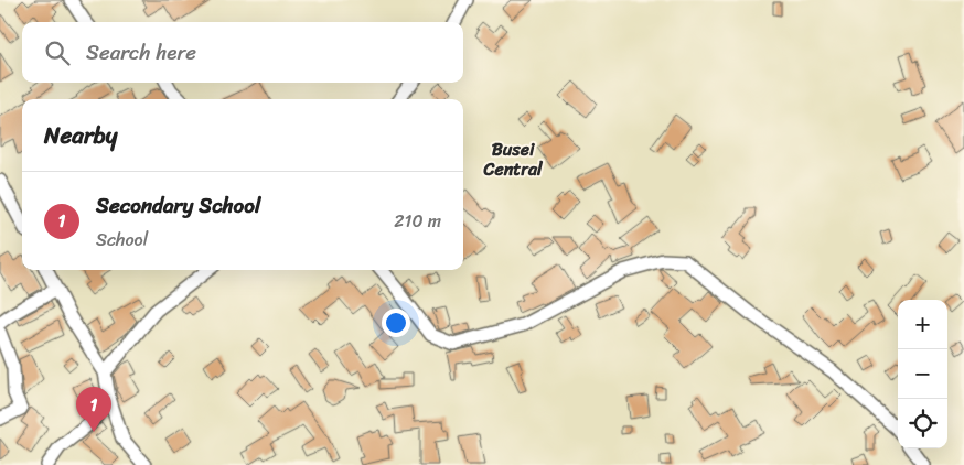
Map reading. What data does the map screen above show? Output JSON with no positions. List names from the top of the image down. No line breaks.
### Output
{"districts":["Busei Central"],"page":{"search":"Search here","heading":"Nearby","list":[{"mark":"1","name":"Secondary School","note":"School","value":"210 m"}],"map_buttons":["+","−"],"pins":"1"}}
